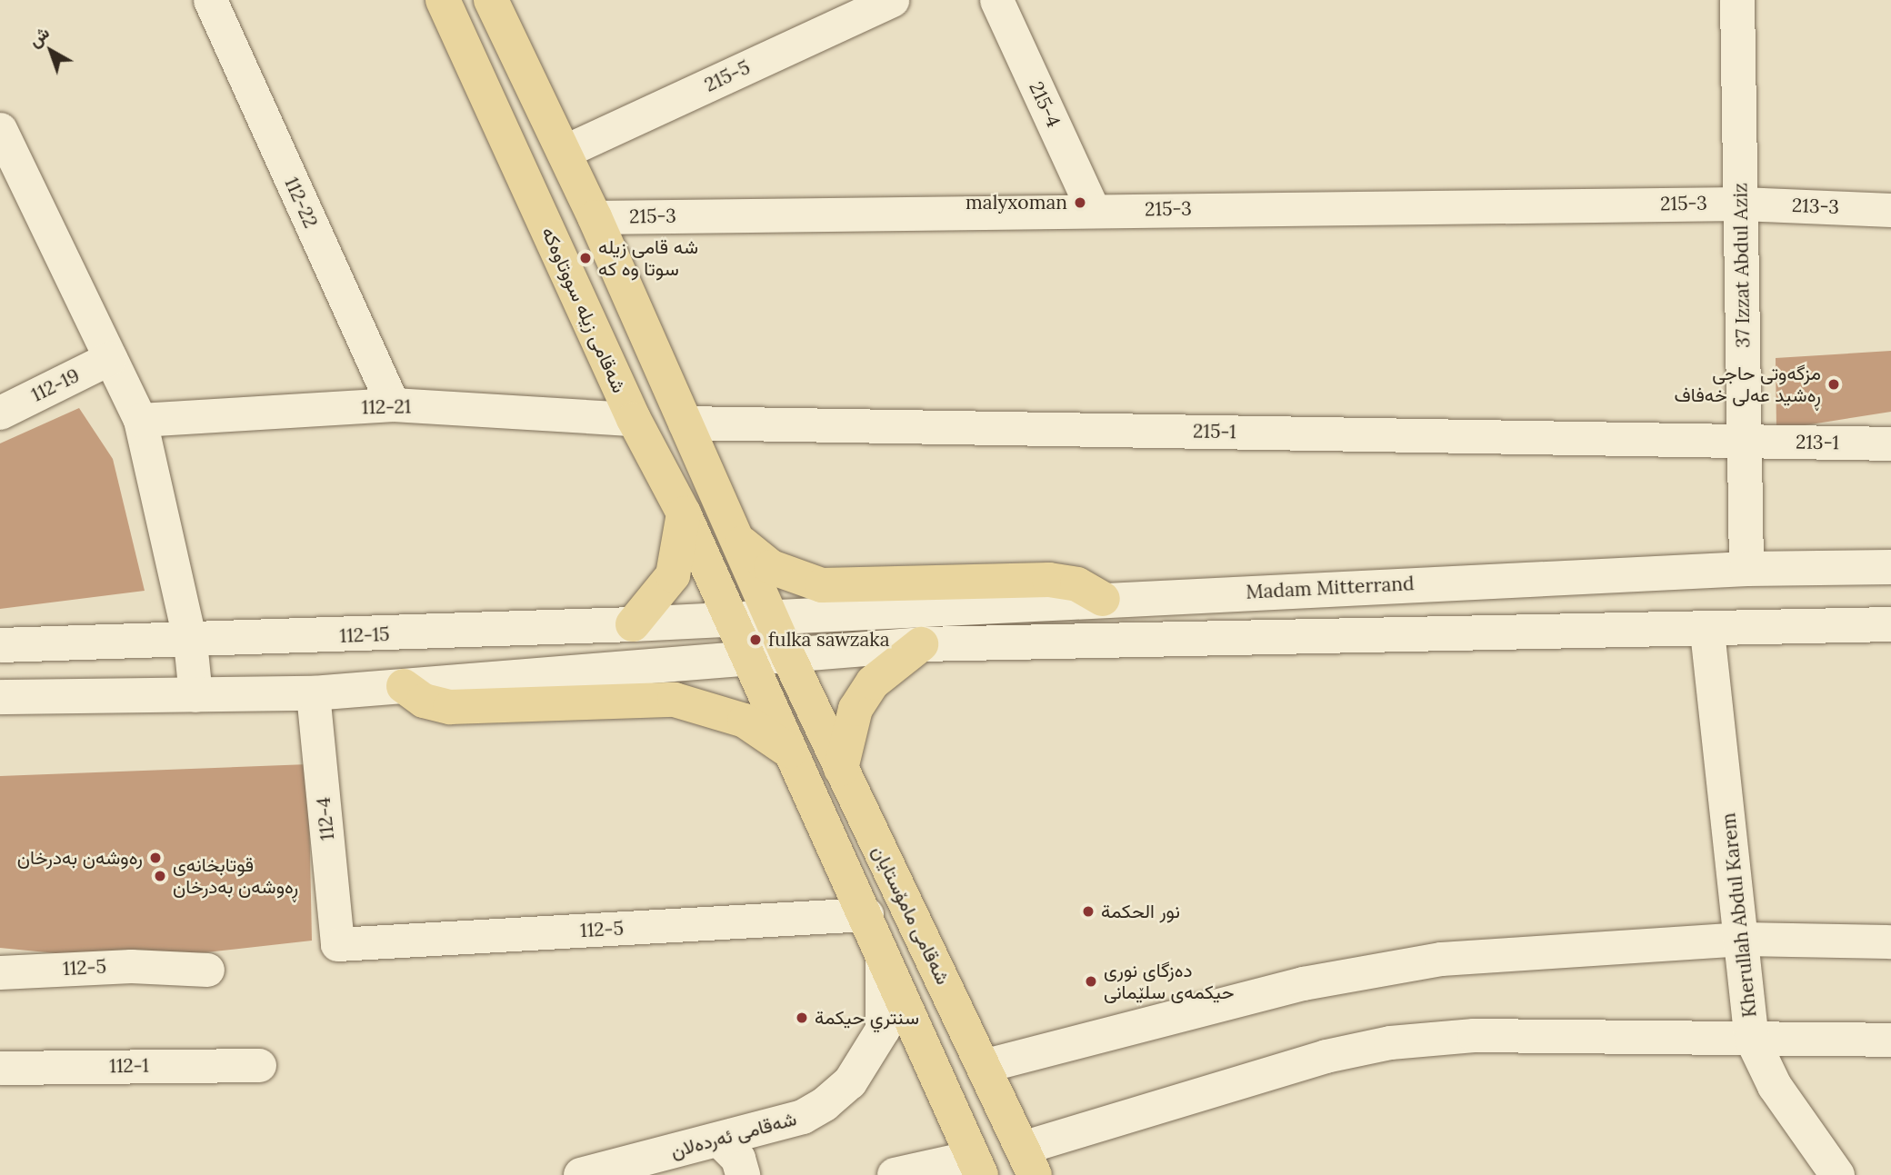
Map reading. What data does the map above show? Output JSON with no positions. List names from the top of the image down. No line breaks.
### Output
{"streets":{"main road":["37 Izzat Abdul Aziz","شەقامی زیلە سووتاوەکە","Madam Mitterrand","112-15","شەقامی مامۆستایان","Kherullah Abdul Karem","شەقامی ئەردەلان"],"street":["215-5","215-4","112-22","215-3","213-3","112-19","112-21","215-1","213-1","112-4","112-5","112-1"]},"crossings":[["215-4","215-3"],["112-22","112-21"],["215-3","213-3"],["215-3","37 Izzat Abdul Aziz"],["213-3","37 Izzat Abdul Aziz"],["37 Izzat Abdul Aziz","215-1"],["37 Izzat Abdul Aziz","213-1"],["37 Izzat Abdul Aziz","Madam Mitterrand"],["شەقامی زیلە سووتاوەکە","112-21"],["شەقامی زیلە سووتاوەکە","Madam Mitterrand"],["شەقامی زیلە سووتاوەکە","112-15"],["شەقامی زیلە سووتاوەکە","شەقامی مامۆستایان"],["215-1","213-1"],["Madam Mitterrand","112-15"],["Madam Mitterrand","شەقامی مامۆستایان"],["112-4","112-5"],["شەقامی مامۆستایان","112-5"],["شەقامی مامۆستایان","شەقامی ئەردەلان"]],"places":["malyxoman","شه قامى زيله سوتا وه كه","مزگەوتی حاجی ڕەشید عەلی خەفاف","fulka sawzaka","رەوشەن بەدرخان","قوتابخانه‌ی ڕه‌وشه‌ن به‌درخان","نور الحكمة","دەزگای نوری حیکمەی سلێمانی","سنتري حيكمة"],"north":"top left"}
